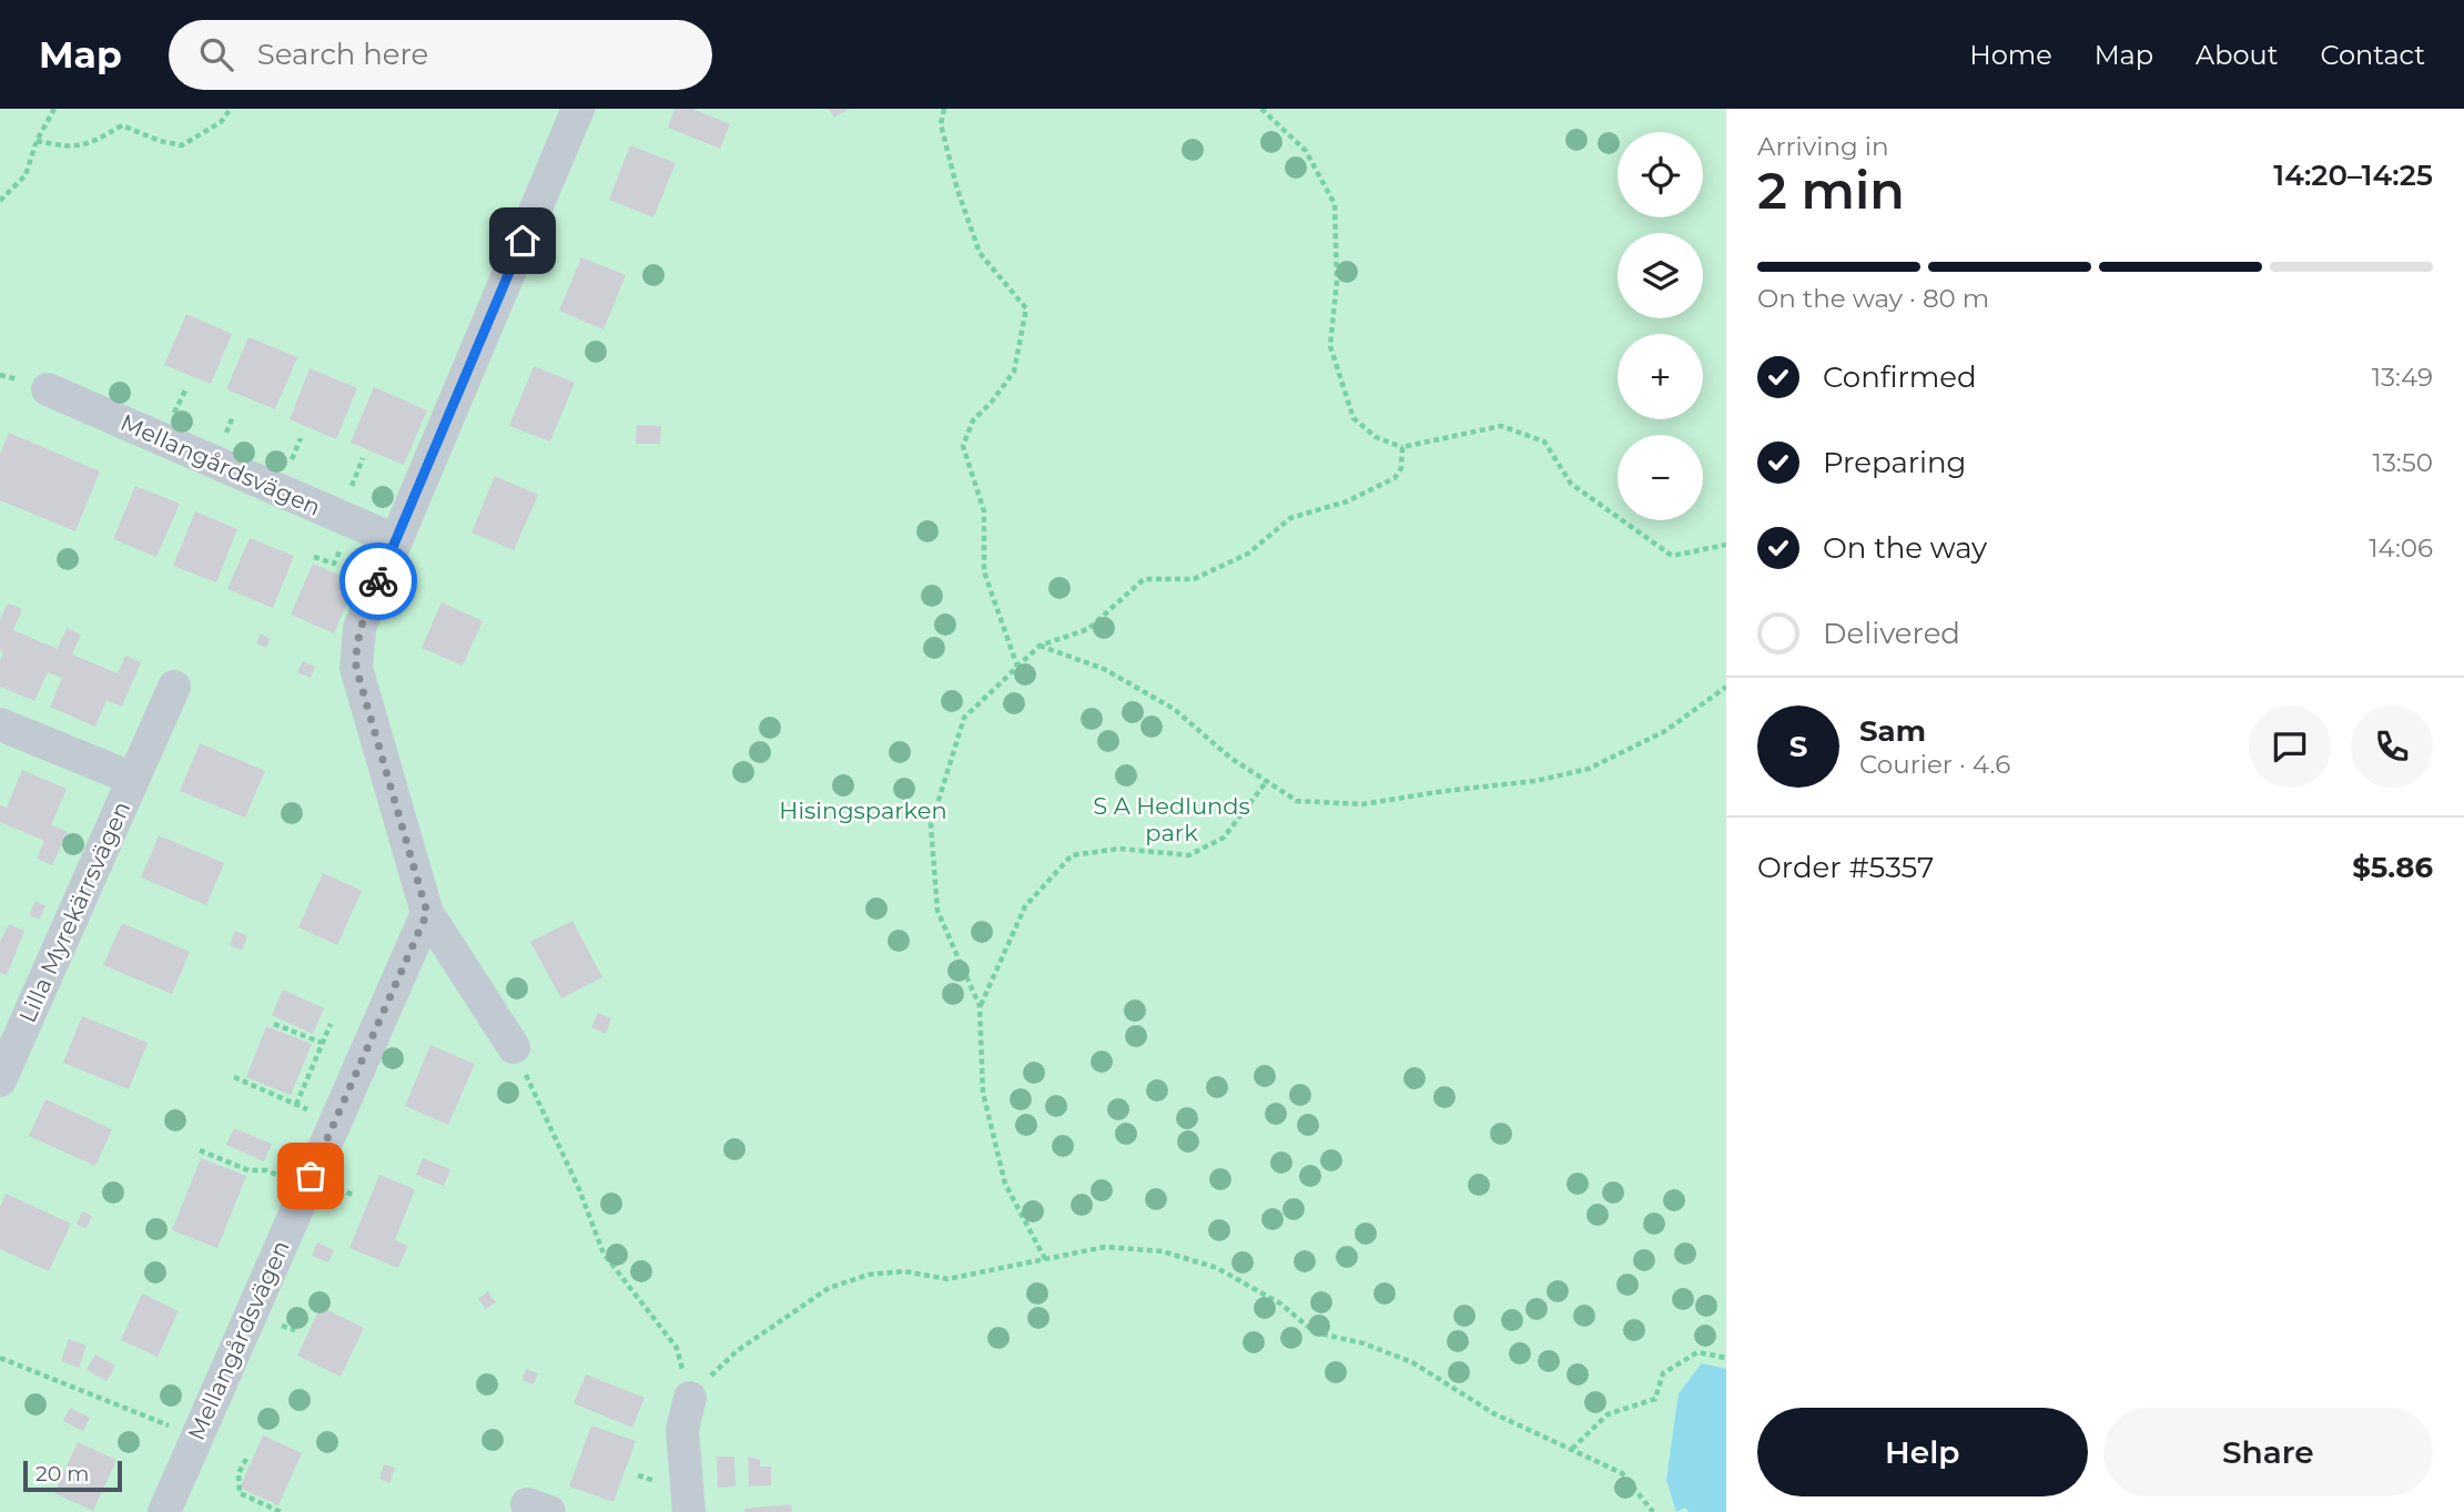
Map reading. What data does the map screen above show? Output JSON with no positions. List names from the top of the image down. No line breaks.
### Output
{"streets":{"street":["Mellangårdsvägen","Lilla Myrekärrsvägen"]},"parks":["S A Hedlunds park","Hisingsparken"],"scale_bar":"20 m","page":{"header":"Map","search":"Search here","nav":["Home","Map","About","Contact"],"heading":["2 min","Arriving in","14:20–14:25"],"panel":["Sam","Courier · 4.6","Order #5357","$5.86"],"map_buttons":["+","−"],"bar":"On the way · 80 m","list":[["Confirmed","13:49"],["Preparing","13:50"],["On the way","14:06"],"Delivered"],"round":"S","buttons":["Help","Share"],"scale":"20 m"}}
